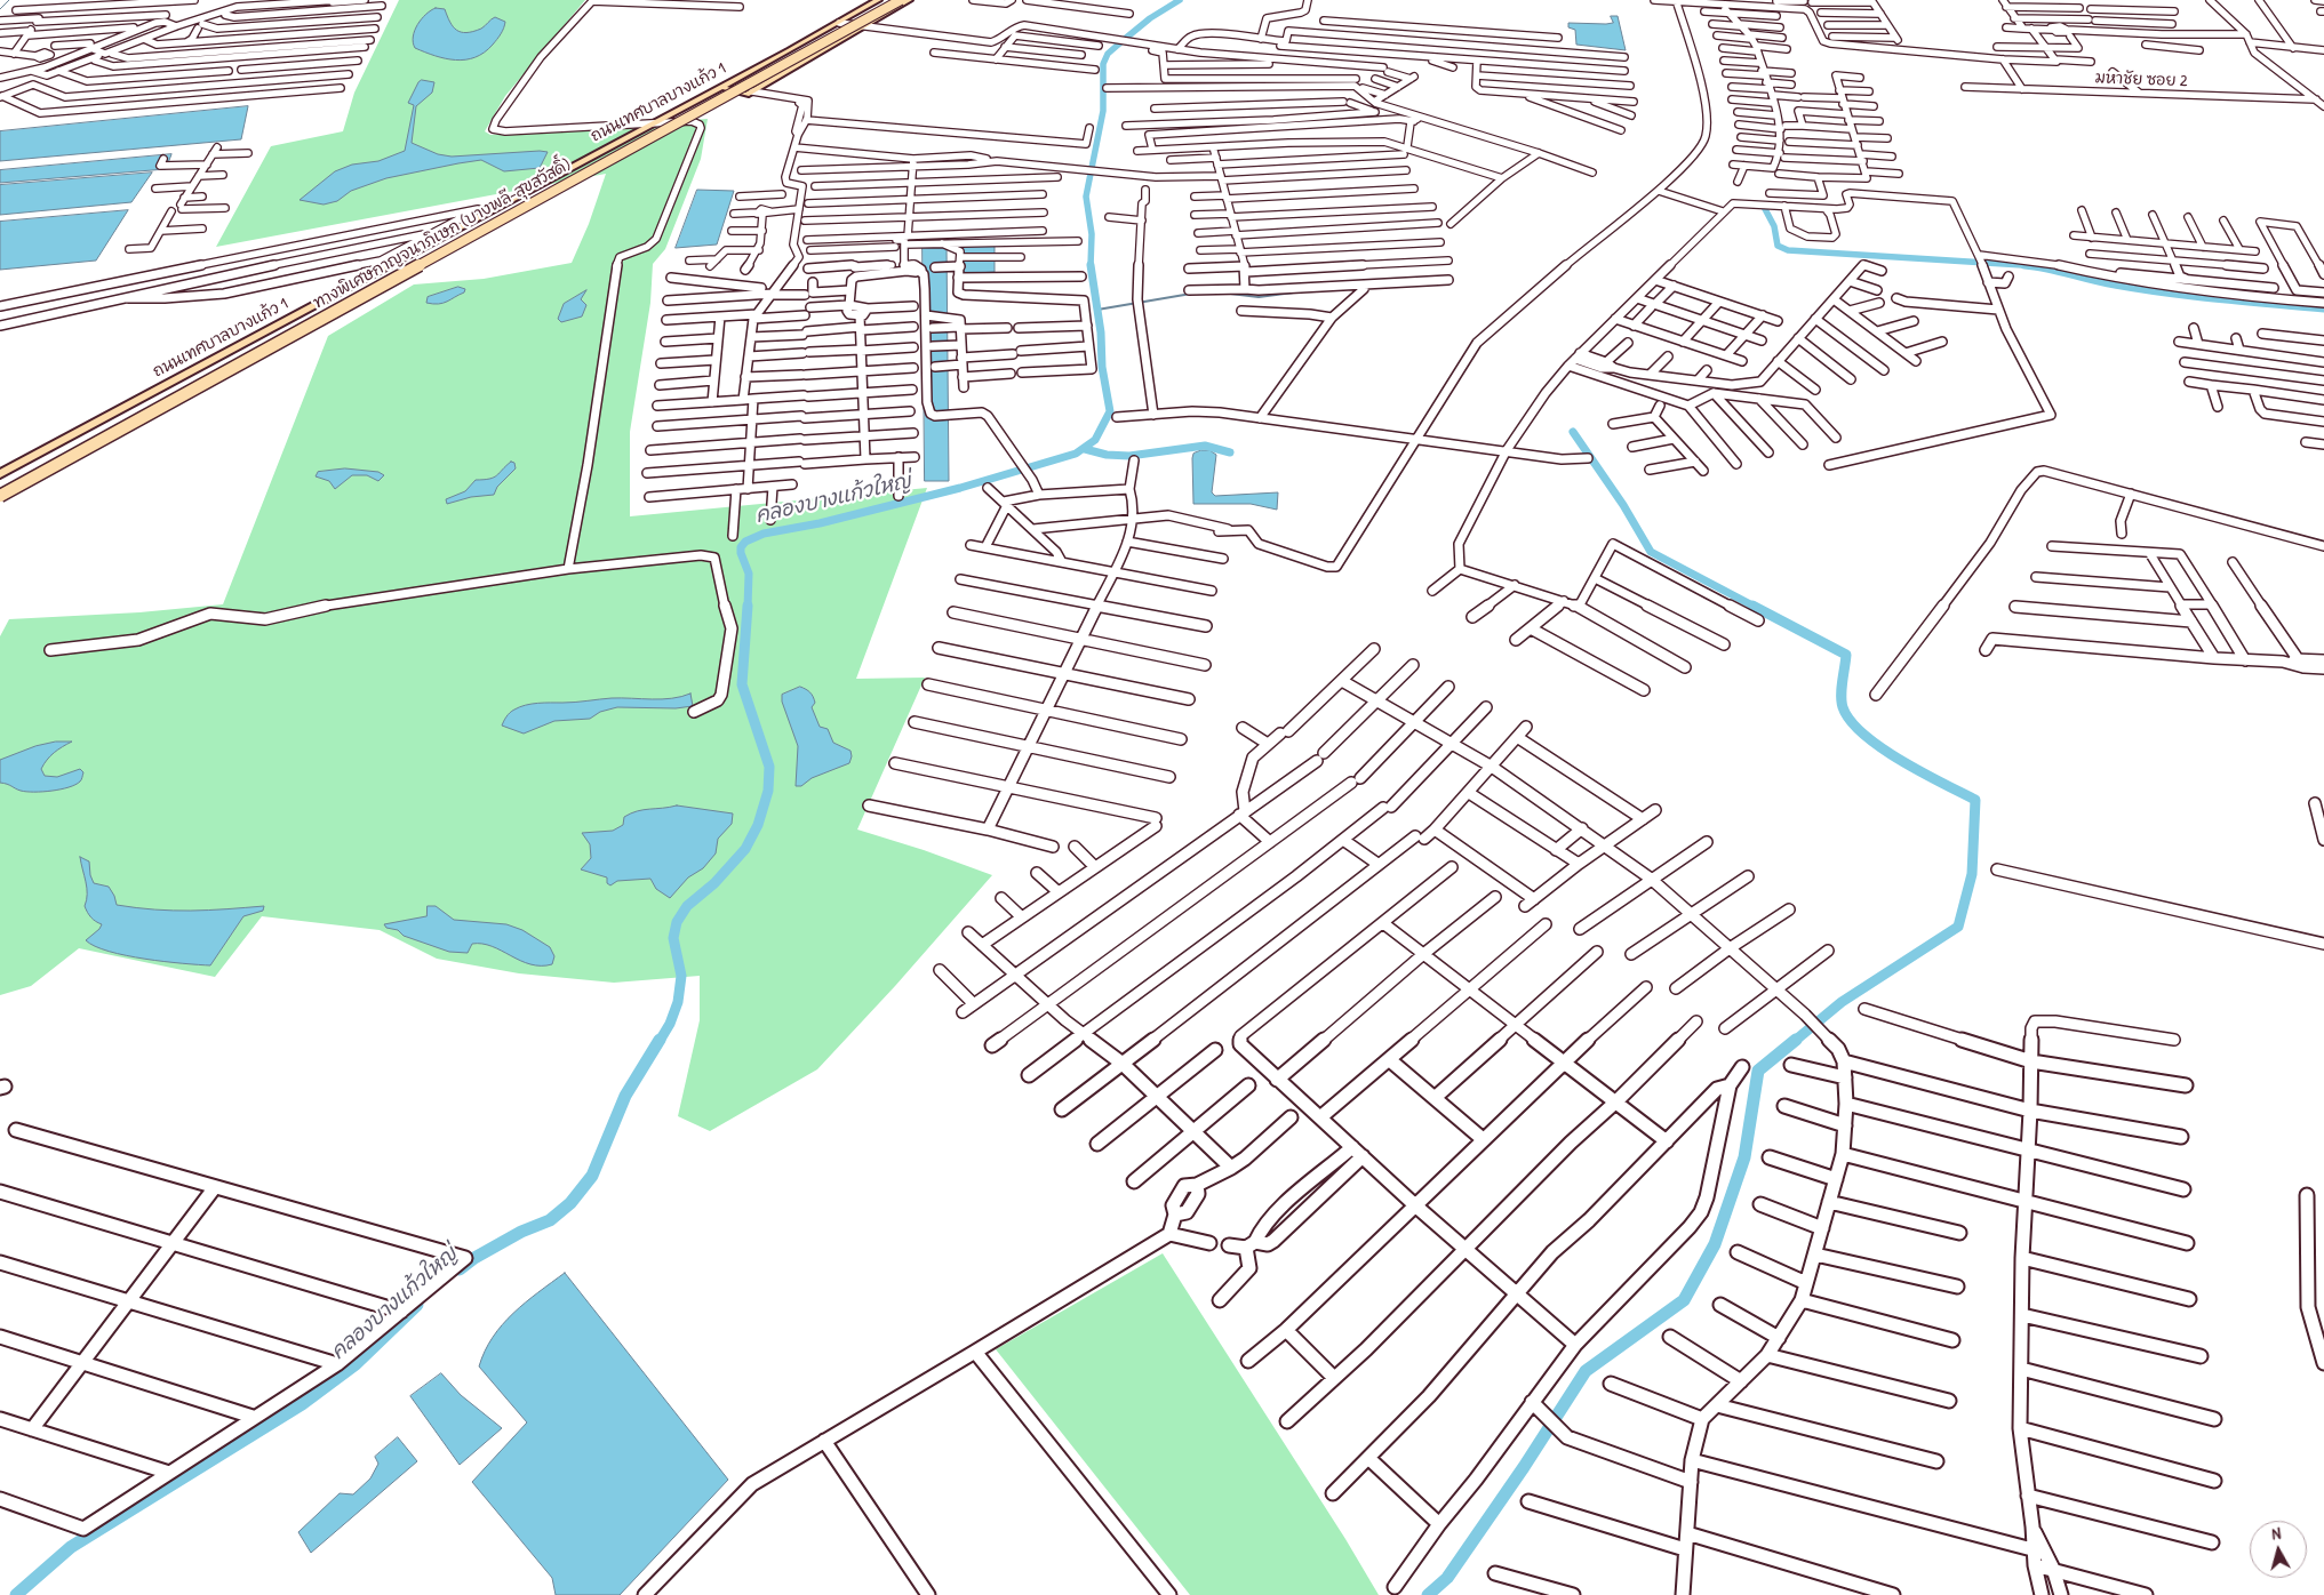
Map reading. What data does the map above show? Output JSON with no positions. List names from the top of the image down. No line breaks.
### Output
{"streets":{"highway":["ทางพิเศษกาญจนาภิเษก (บางพลี-สุขสวัสดิ์)"],"main road":["ถนนเทศบาลบางแก้ว 1"],"street":["มหาชัย ซอย 2"]},"water":["คลองบางแก้วใหญ่"],"north":"top"}
